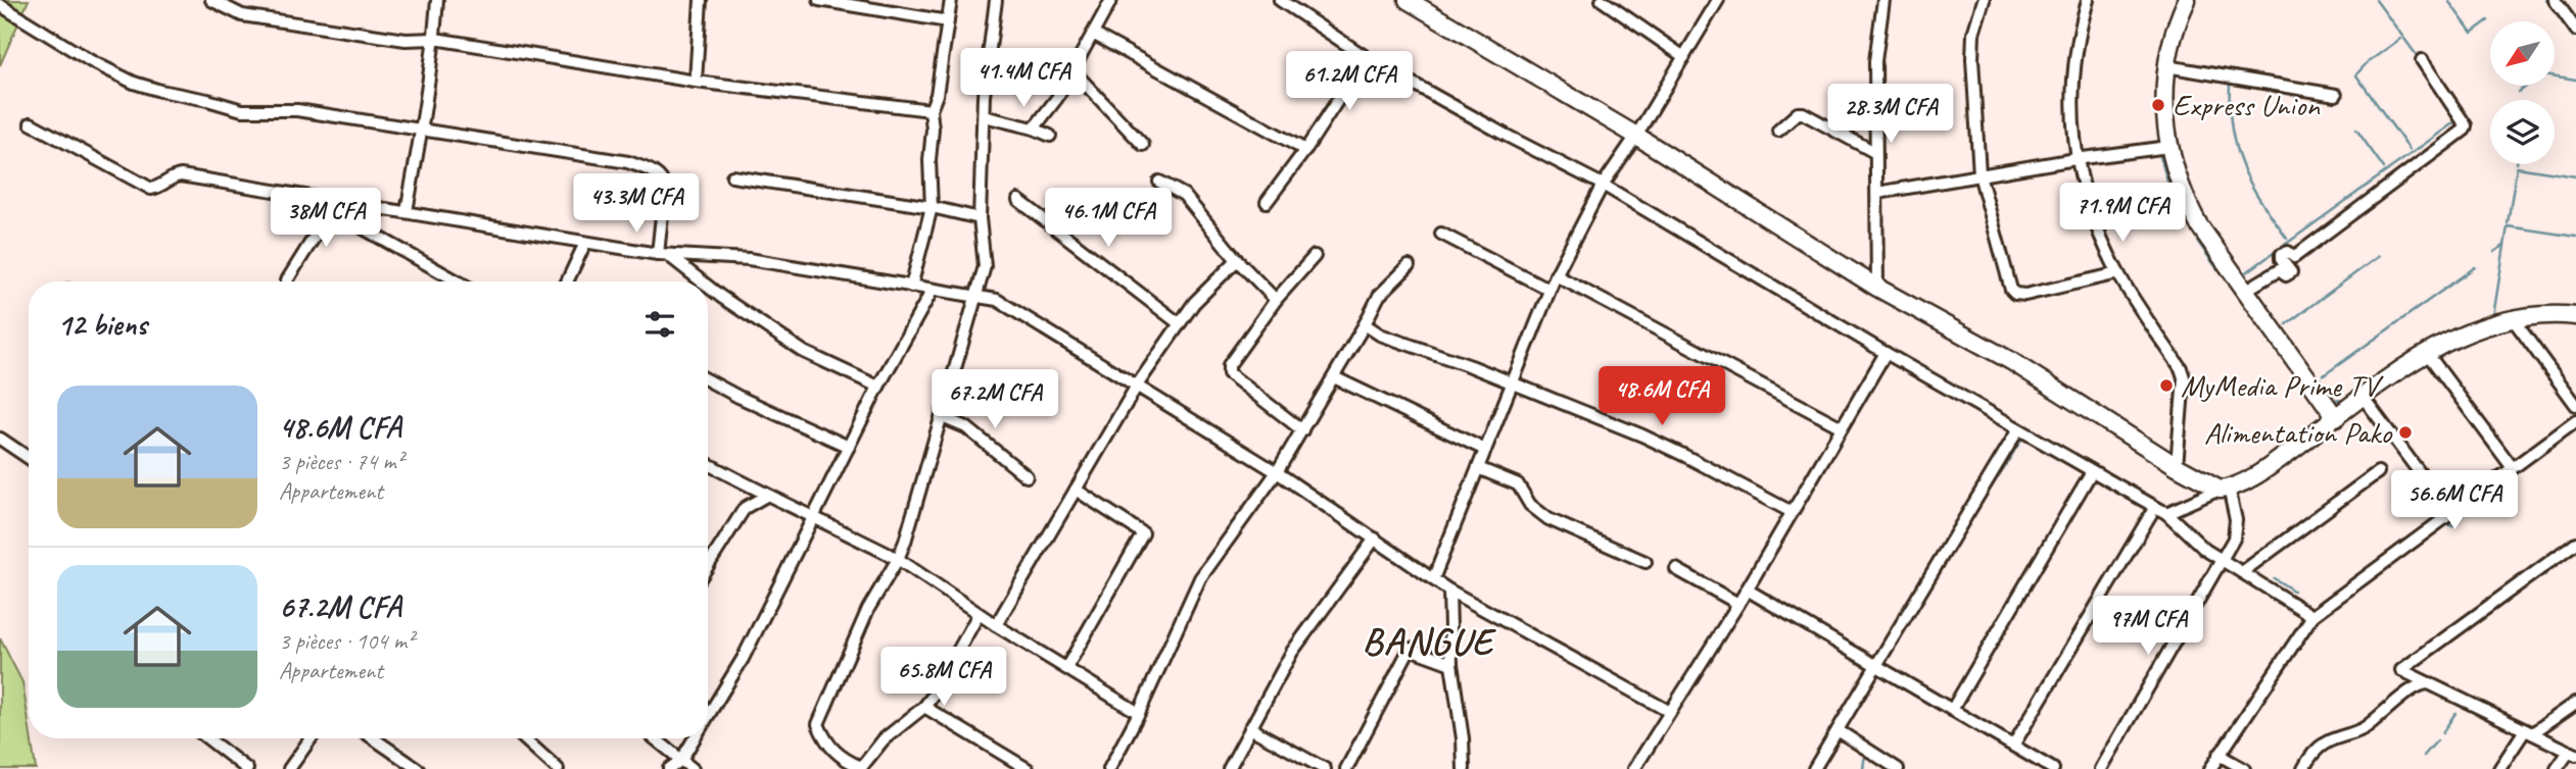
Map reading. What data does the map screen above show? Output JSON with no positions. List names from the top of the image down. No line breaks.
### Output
{"districts":["BANGUE"],"places":["Express Union","MyMedia Prime TV","Alimentation Pako"],"north":"bottom left","page":{"price":["41.4M CFA","61.2M CFA","28.3M CFA","43.3M CFA","71.9M CFA","38M CFA","46.1M CFA","48.6M CFA","67.2M CFA","56.6M CFA","97M CFA","65.8M CFA"],"heading":"12 biens","list":[{"name":"48.6M CFA","note":"3 pièces · 74 m² · Appartement"},{"name":"67.2M CFA","note":"3 pièces · 104 m² · Appartement"}]}}
